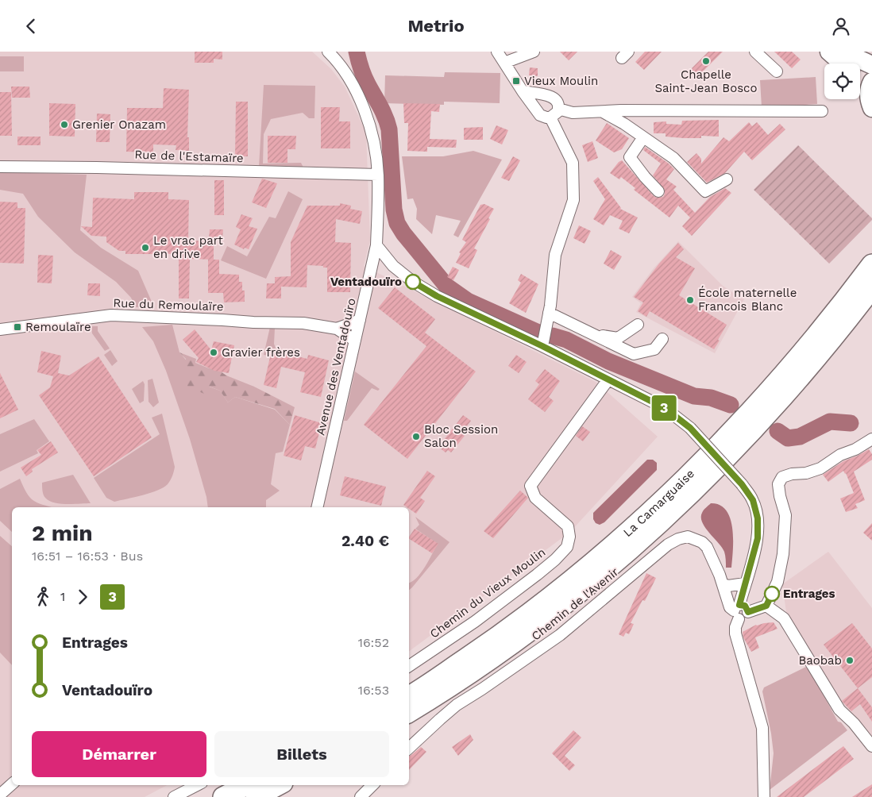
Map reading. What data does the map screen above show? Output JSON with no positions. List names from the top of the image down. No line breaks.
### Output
{"streets":{"highway":["La Camarguaise"],"street":["Rue de l'Estamaïre","Rue du Remoulaïre","Avenue des Ventadouïro","Chemin du Vieux Moulin","Chemin de l'Avenir"]},"crossings":[["Rue de l'Estamaïre","Avenue des Ventadouïro"],["Rue du Remoulaïre","Avenue des Ventadouïro"]],"places":{"other":["Chapelle Saint-Jean Bosco","Grenier Onazam","Le vrac part en drive","Ventadouïro","École maternelle Francois Blanc","Gravier frères","Bloc Session Salon","Entrages","Baobab"],"transit":["Vieux Moulin","Remoulaïre"]},"lines":["bus line 3"],"page":{"header":"Metrio","on_map":"3","heading":["2 min","16:51 – 16:53 · Bus","2.40 €"],"legs":["1","3"],"list":[{"name":"Entrages","value":"16:52"},{"name":"Ventadouïro","value":"16:53"}],"buttons":["Démarrer","Billets"]}}
